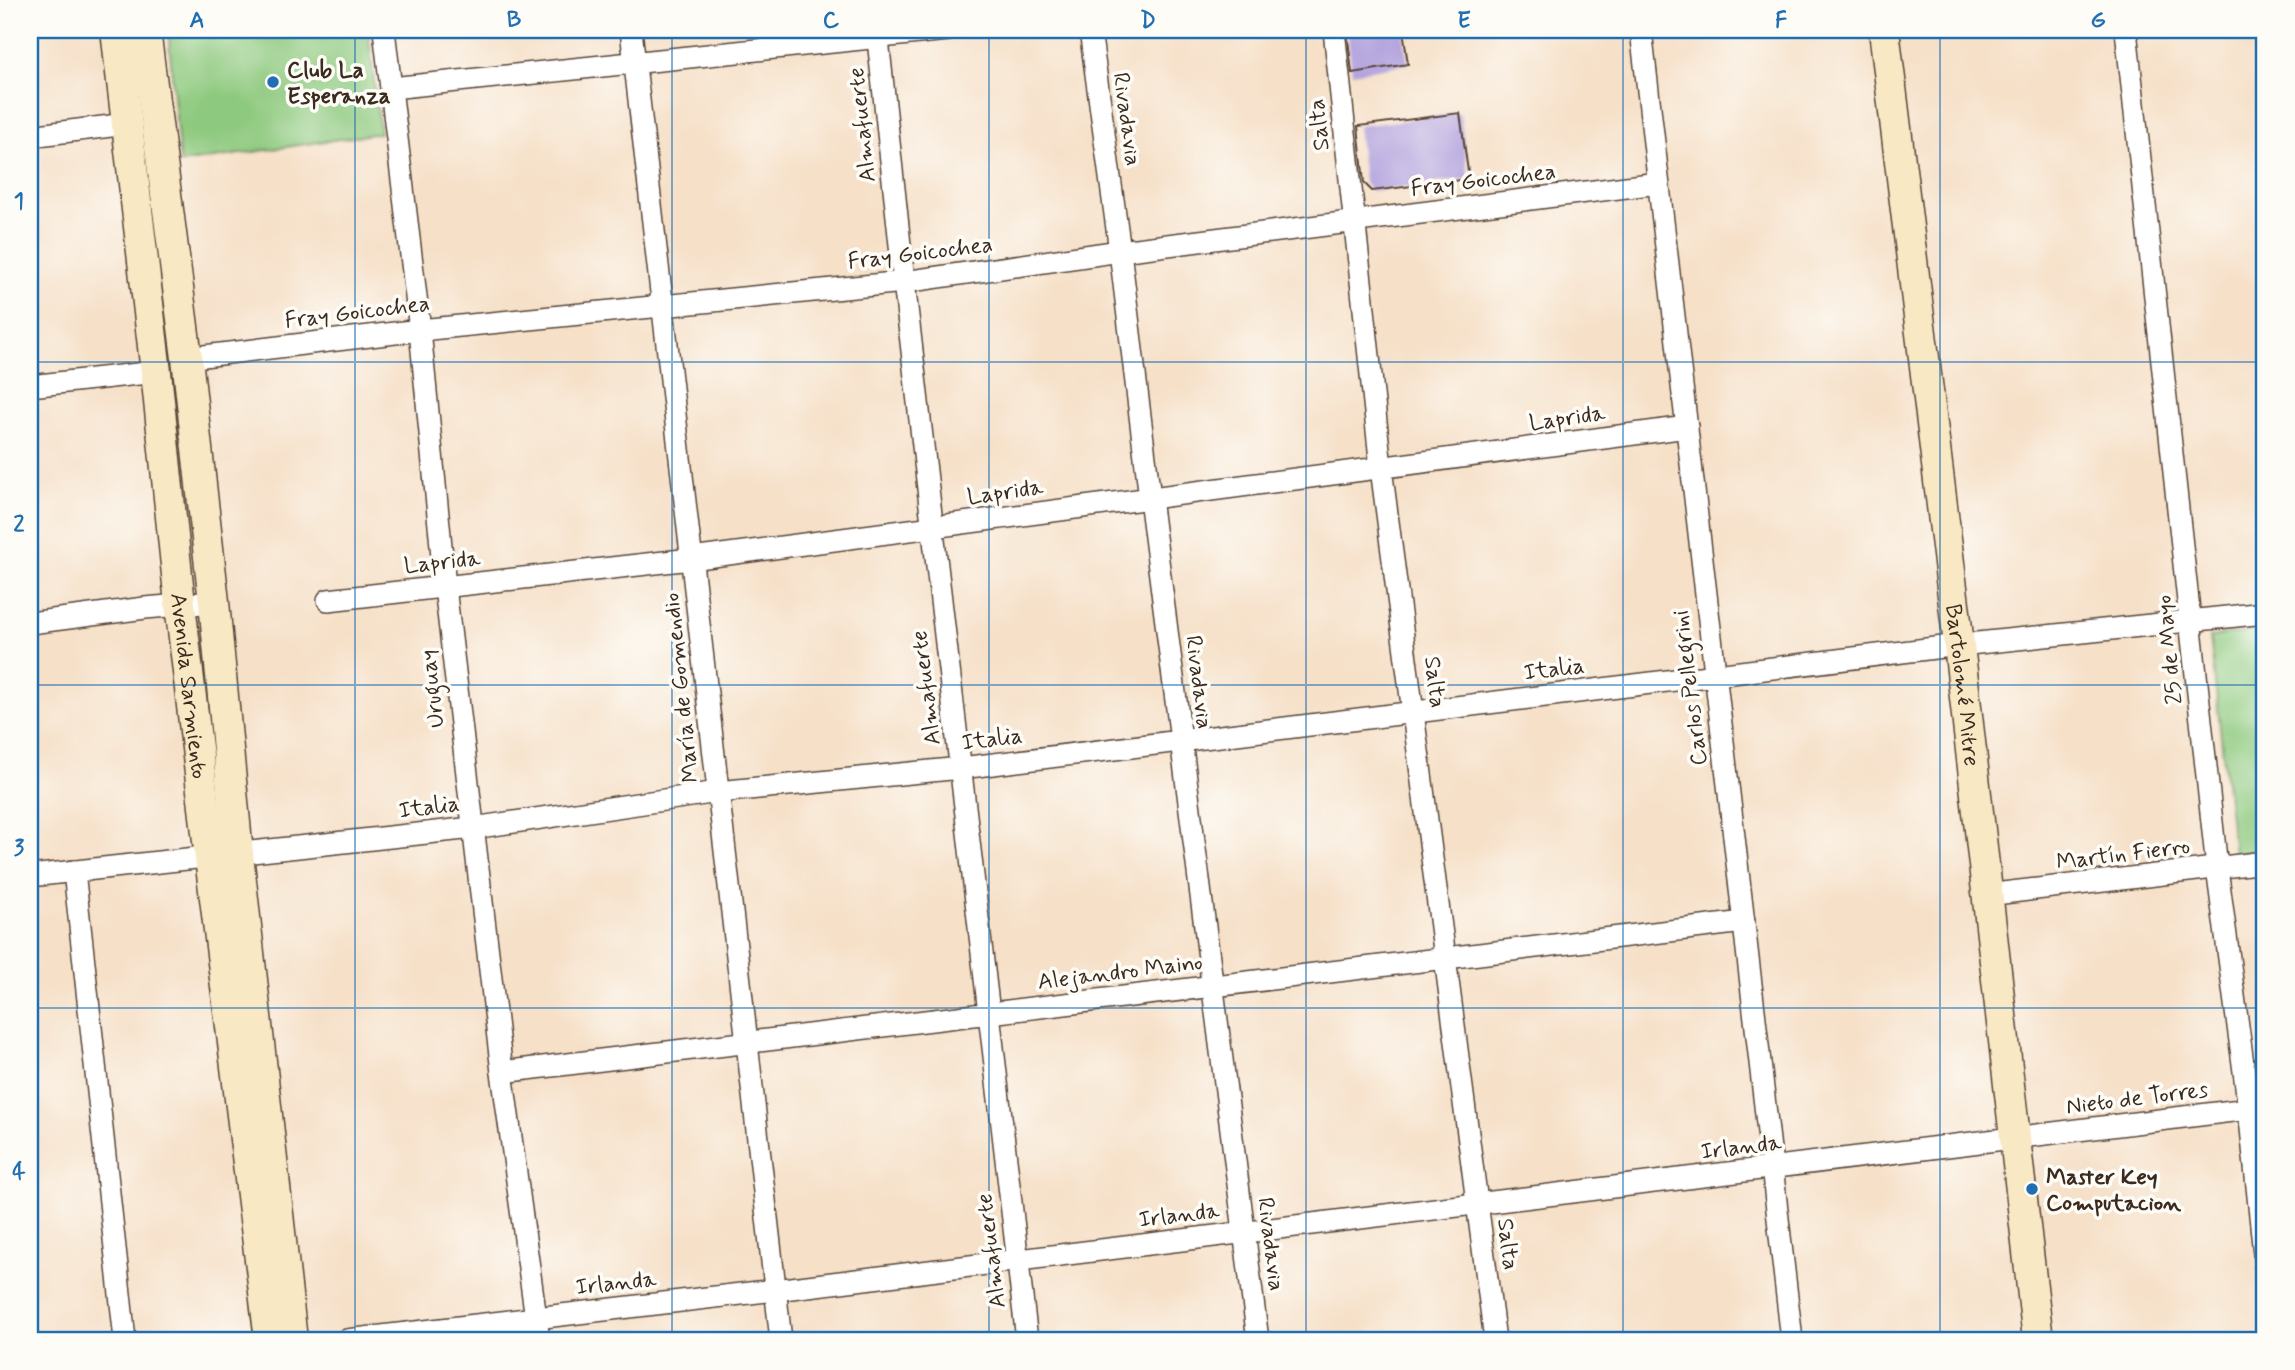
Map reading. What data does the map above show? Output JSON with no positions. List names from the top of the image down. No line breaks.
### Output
{"streets":{"main road":["Avenida Sarmiento","Bartolomé Mitre"],"street":["Rivadavia","Almafuerte","Salta","Fray Goicochea","Laprida","25 de Mayo","Italia","María de Gomendio","Carlos Pellegrini","Uruguay","Martín Fierro","Alejandro Maino","Nieto de Torres","Irlanda"]},"crossings":[["Rivadavia","Fray Goicochea"],["Rivadavia","Laprida"],["Rivadavia","Italia"],["Rivadavia","Alejandro Maino"],["Rivadavia","Irlanda"],["Almafuerte","Fray Goicochea"],["Almafuerte","Laprida"],["Almafuerte","Italia"],["Almafuerte","Alejandro Maino"],["Almafuerte","Irlanda"],["Salta","Fray Goicochea"],["Salta","Laprida"],["Salta","Italia"],["Salta","Alejandro Maino"],["Salta","Irlanda"],["Fray Goicochea","Avenida Sarmiento"],["Fray Goicochea","María de Gomendio"],["Fray Goicochea","Carlos Pellegrini"],["Fray Goicochea","Uruguay"],["Laprida","María de Gomendio"],["Laprida","Carlos Pellegrini"],["Laprida","Uruguay"],["25 de Mayo","Italia"],["25 de Mayo","Martín Fierro"],["25 de Mayo","Nieto de Torres"],["Italia","Avenida Sarmiento"],["Italia","Bartolomé Mitre"],["Italia","María de Gomendio"],["Italia","Carlos Pellegrini"],["Italia","Uruguay"],["Bartolomé Mitre","Martín Fierro"],["Bartolomé Mitre","Nieto de Torres"],["Bartolomé Mitre","Irlanda"],["María de Gomendio","Alejandro Maino"],["María de Gomendio","Irlanda"],["Carlos Pellegrini","Alejandro Maino"],["Carlos Pellegrini","Irlanda"],["Uruguay","Alejandro Maino"],["Uruguay","Irlanda"],["Nieto de Torres","Irlanda"]],"places":["Club La Esperanza","Master Key Computacion"],"grid":{"columns":["A","B","C","D","E","F","G"],"rows":["1","2","3","4"]}}
